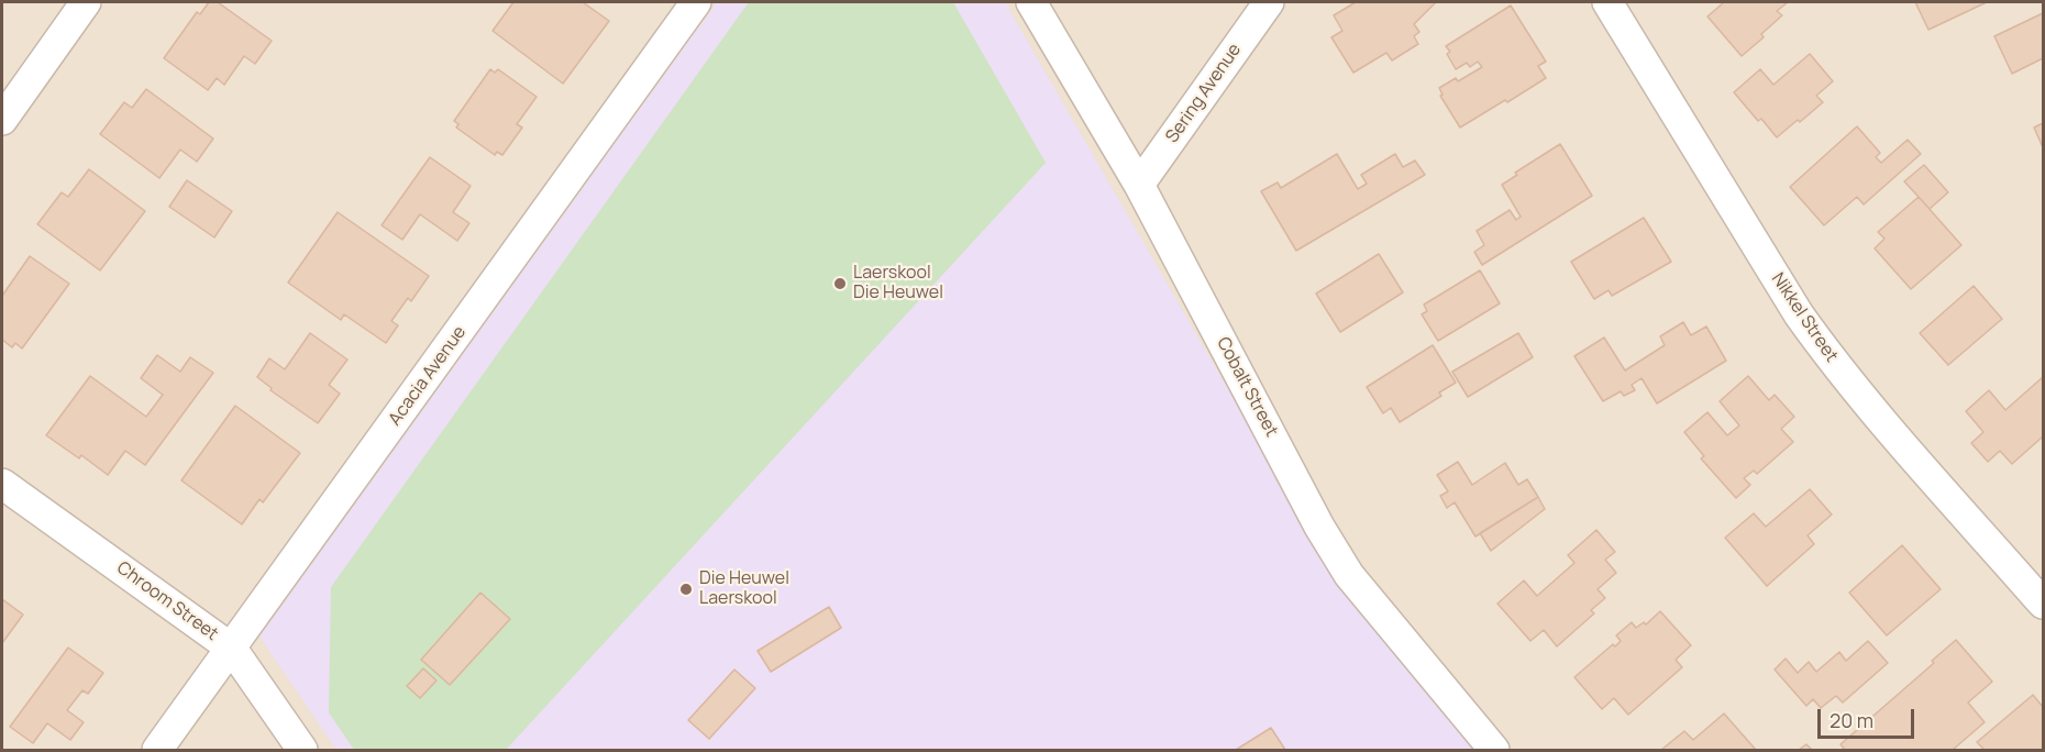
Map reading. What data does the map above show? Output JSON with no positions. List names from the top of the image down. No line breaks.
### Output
{"streets":{"street":["Sering Avenue","Nikkel Street","Acacia Avenue","Cobalt Street","Chroom Street"]},"crossings":[["Sering Avenue","Cobalt Street"],["Acacia Avenue","Chroom Street"]],"places":["Laerskool Die Heuwel","Die Heuwel Laerskool"],"scale_bar":"20 m"}
